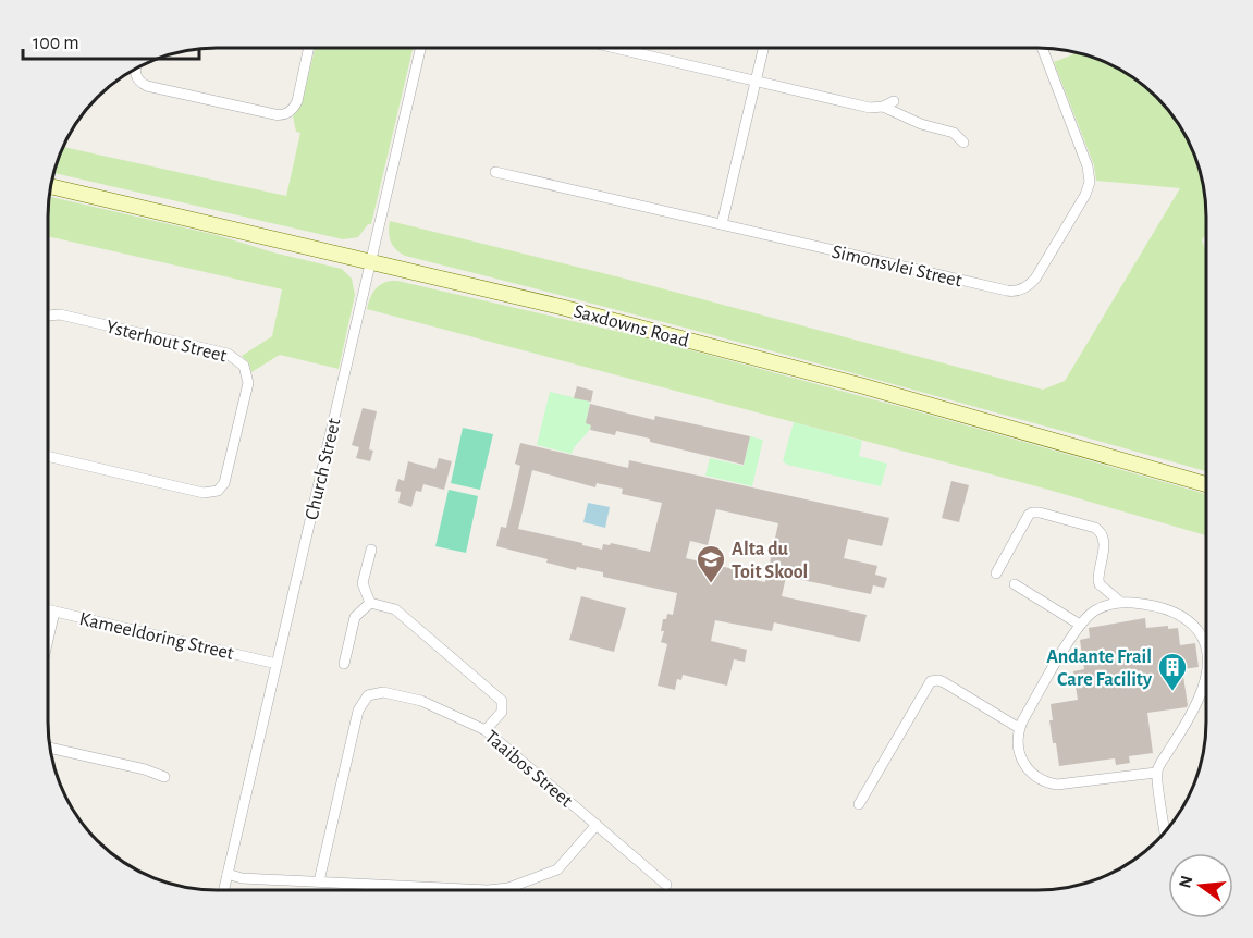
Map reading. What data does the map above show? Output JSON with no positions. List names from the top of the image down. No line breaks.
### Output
{"streets":{"street":["Simonsvlei Street","Saxdowns Road","Ysterhout Street","Church Street","Kameeldoring Street","Taaibos Street"]},"crossings":[["Saxdowns Road","Church Street"],["Church Street","Kameeldoring Street"]],"places":{"school or university":["Alta du Toit Skool"],"building":["Andante Frail Care Facility"]},"scale_bar":"100 m","north":"left"}
